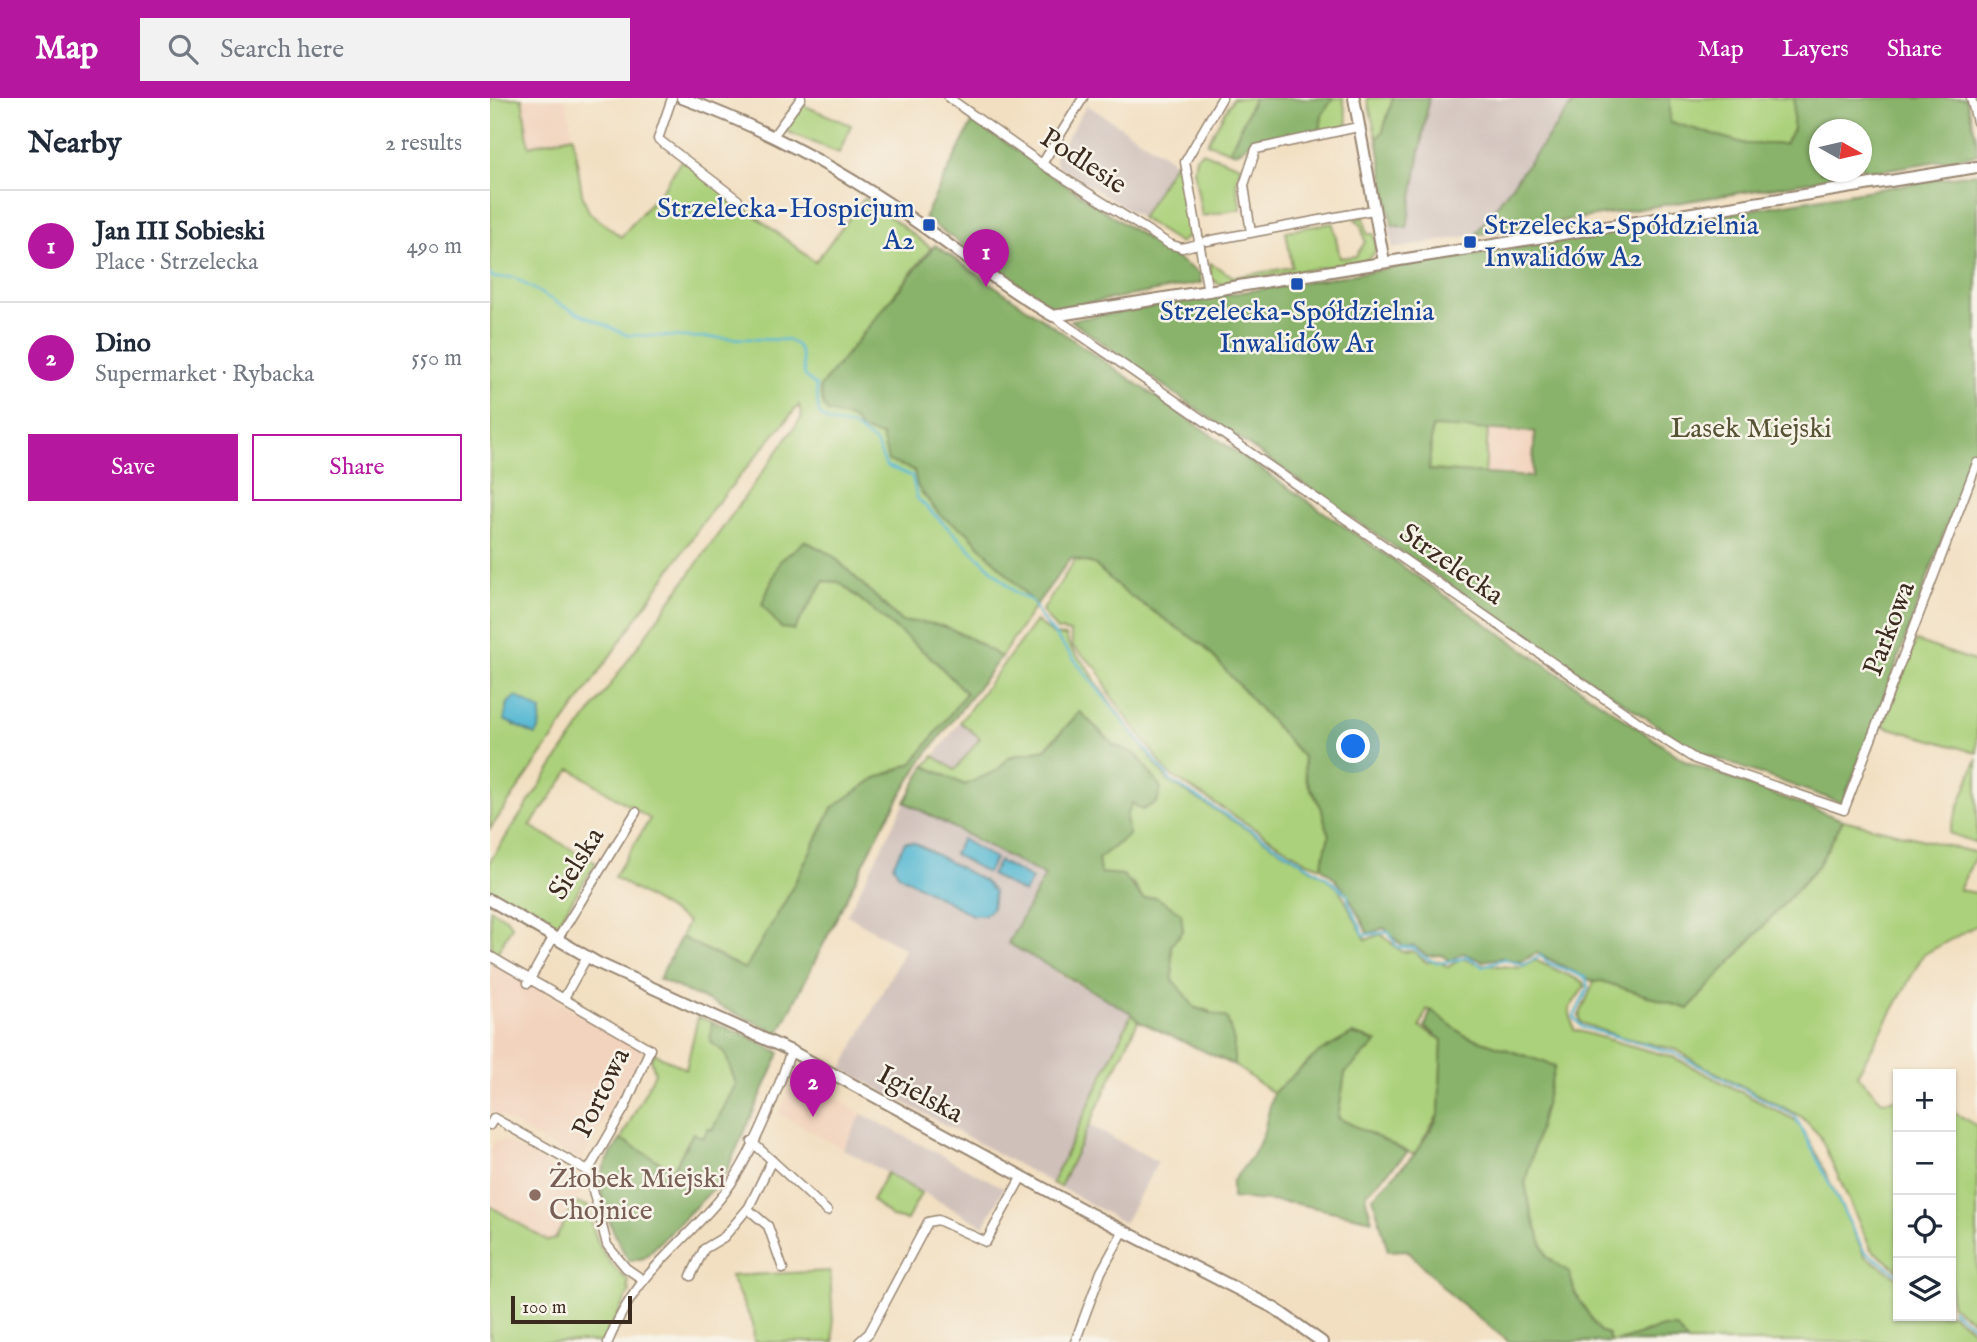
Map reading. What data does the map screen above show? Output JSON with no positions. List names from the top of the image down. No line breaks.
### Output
{"streets":{"street":["Podlesie","Strzelecka","Parkowa","Sielska","Portowa","Igielska"]},"crossings":[["Strzelecka","Parkowa"],["Sielska","Igielska"]],"parks":["Lasek Miejski"],"places":{"transit":["Strzelecka-Hospicjum A2","Strzelecka-Spółdzielnia Inwalidów A2","Strzelecka-Spółdzielnia Inwalidów A1"],"other":["Żłobek Miejski Chojnice"]},"scale_bar":"100 m","north":"right","page":{"header":"Map","search":"Search here","nav":["Map","Layers","Share"],"heading":["Nearby","2 results"],"list":[{"mark":"1","name":"Jan III Sobieski","note":"Place · Strzelecka","value":"490 m"},{"mark":"2","name":"Dino","note":"Supermarket · Rybacka","value":"550 m"}],"pins":["1","2"],"buttons":["Save","Share"],"map_buttons":["+","−"],"scale":"100 m"}}
